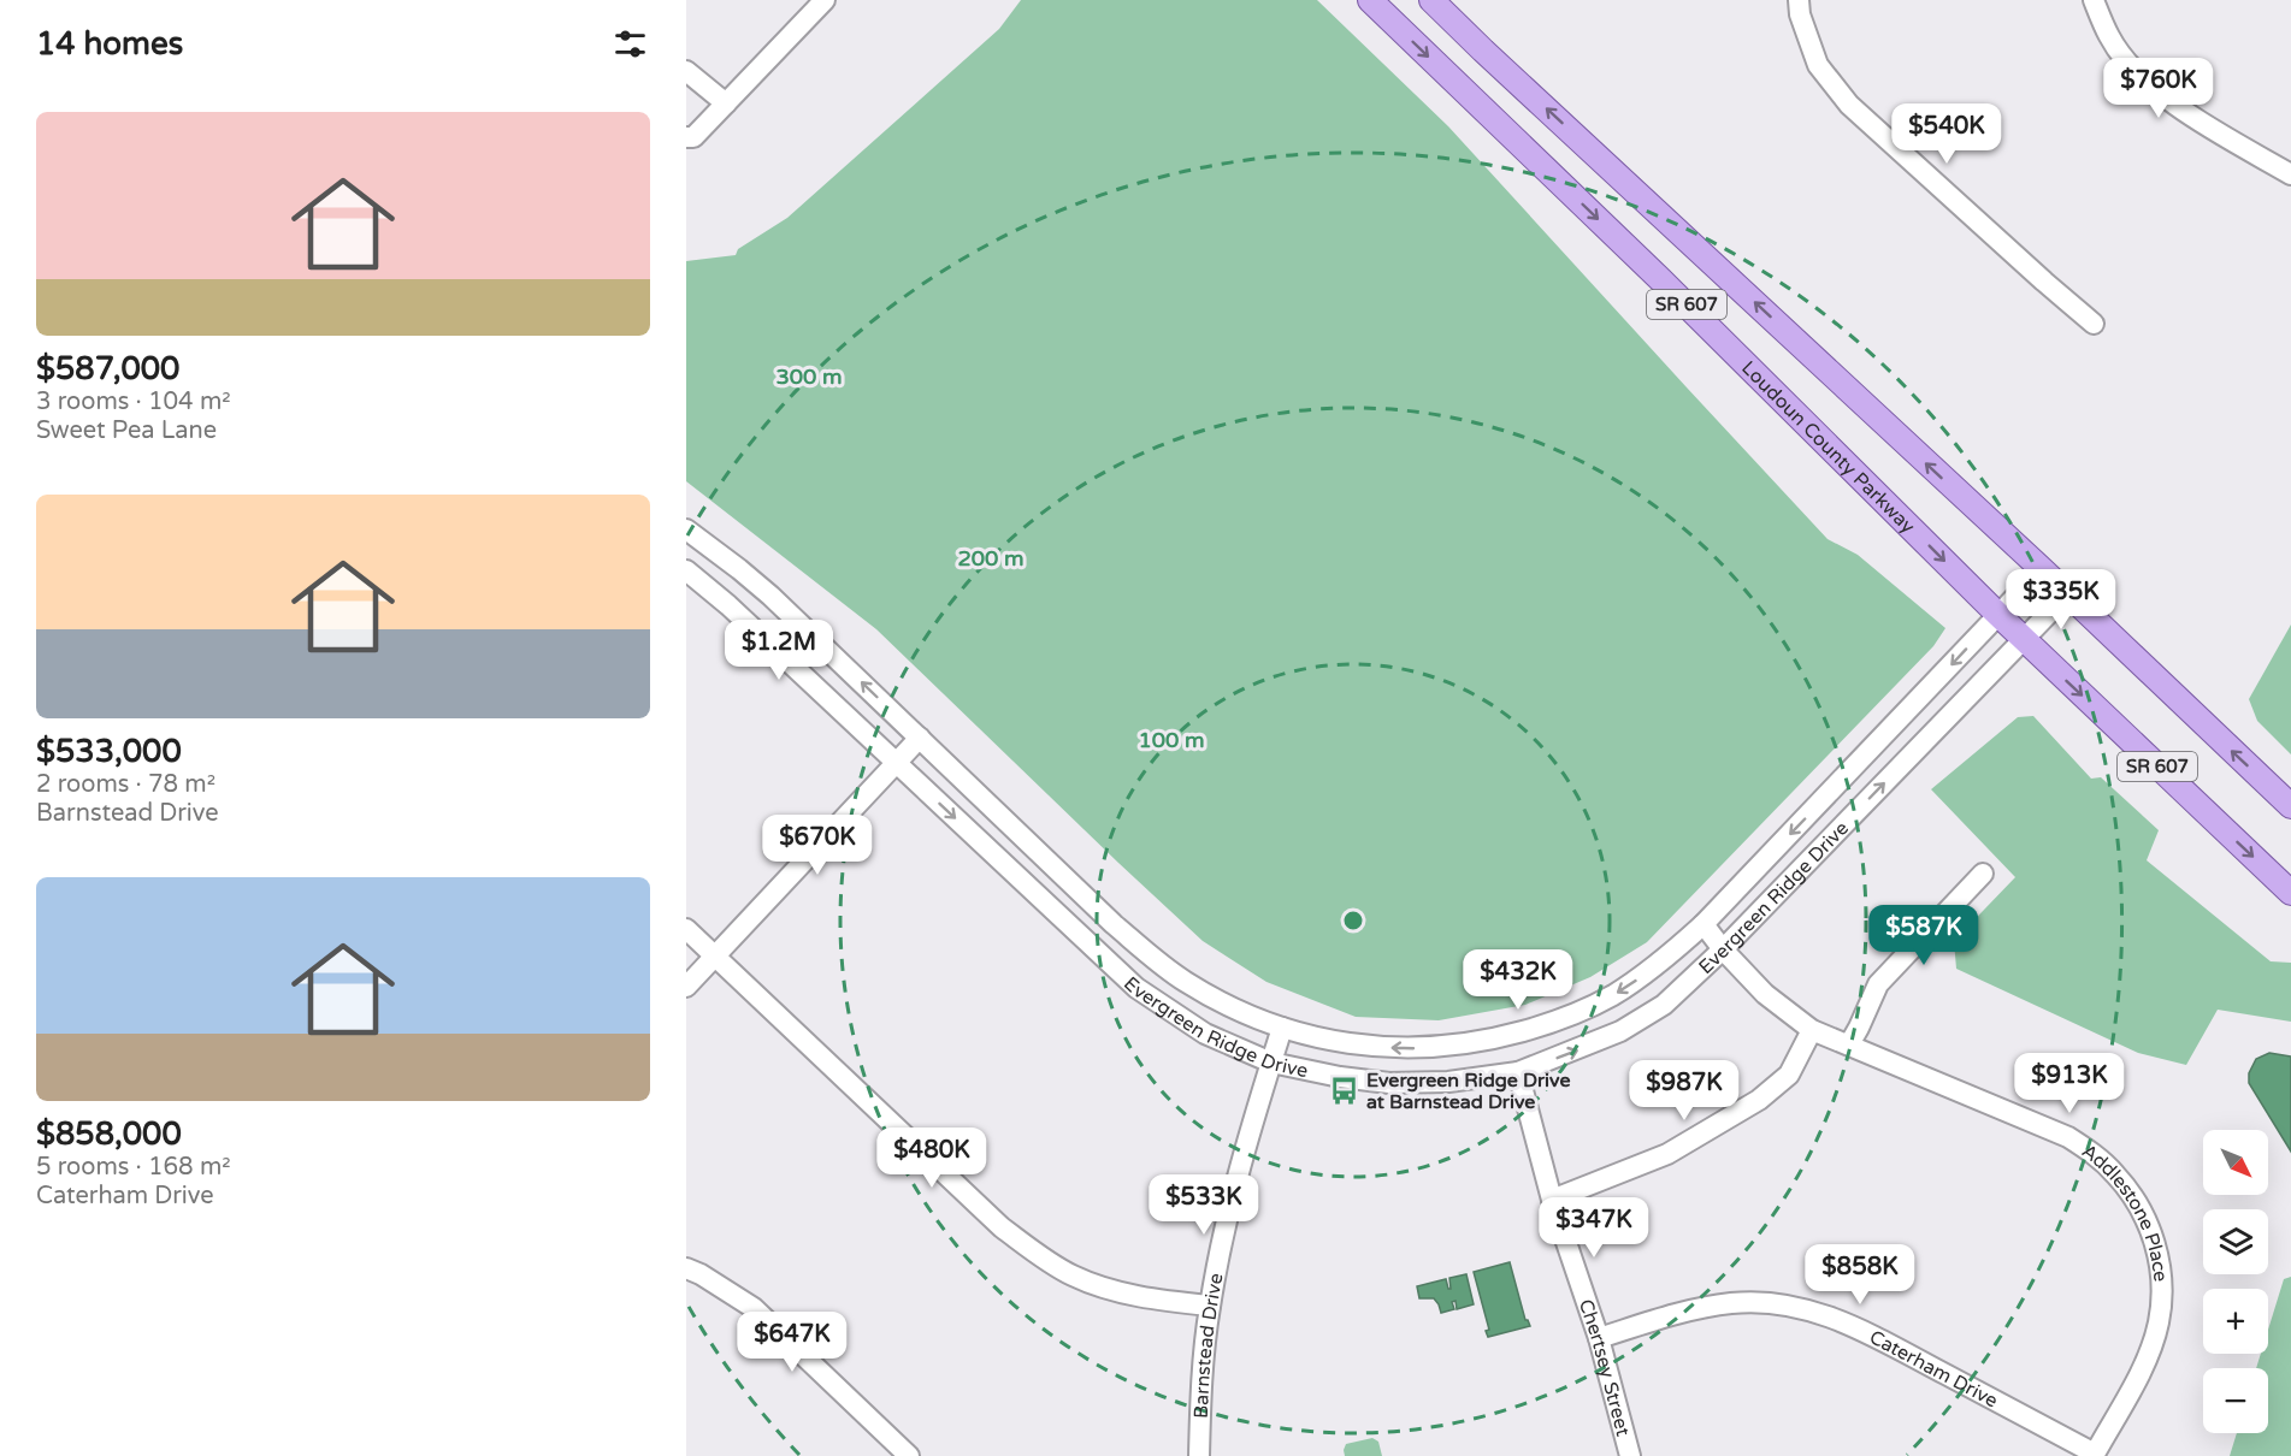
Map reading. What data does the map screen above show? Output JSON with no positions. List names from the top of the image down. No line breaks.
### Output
{"streets":{"main road":["SR 607","Loudoun County Parkway"],"street":["Evergreen Ridge Drive","Addlestone Place","Barnstead Drive","Chertsey Street","Caterham Drive"]},"crossings":[["SR 607","Evergreen Ridge Drive"],["Loudoun County Parkway","Evergreen Ridge Drive"],["Evergreen Ridge Drive","Addlestone Place"],["Evergreen Ridge Drive","Barnstead Drive"],["Evergreen Ridge Drive","Chertsey Street"],["Addlestone Place","Caterham Drive"],["Chertsey Street","Caterham Drive"]],"places":{"bus stop":["Evergreen Ridge Drive at Barnstead Drive"]},"north":"bottom right","page":{"heading":"14 homes","price":["$760K","$540K","$335K","$1.2M","$670K","$587K","$432K","$913K","$987K","$480K","$533K","$347K","$858K","$647K"],"list":[{"name":"$587,000","note":"3 rooms · 104 m² · Sweet Pea Lane"},{"name":"$533,000","note":"2 rooms · 78 m² · Barnstead Drive"},{"name":"$858,000","note":"5 rooms · 168 m² · Caterham Drive"}],"map_buttons":["+","−"]},"rings":["300 m","200 m","100 m"]}
